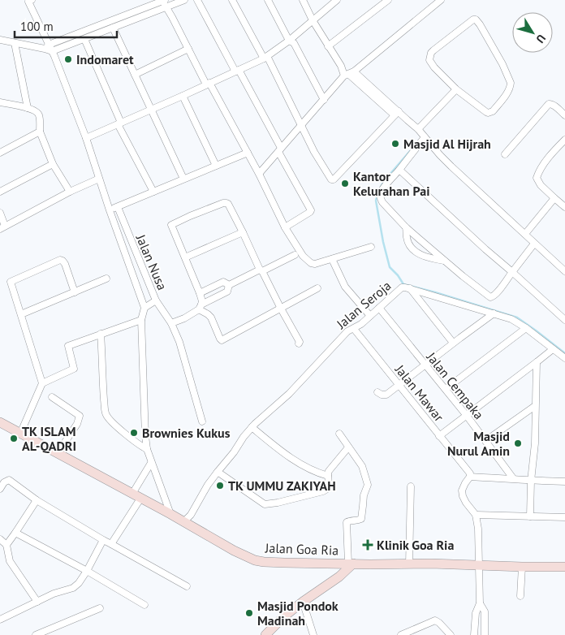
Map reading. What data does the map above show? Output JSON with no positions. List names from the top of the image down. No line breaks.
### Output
{"streets":{"main road":["Jalan Goa Ria"],"street":["Jalan Nusa","Jalan Seroja","Jalan Cempaka","Jalan Mawar"]},"crossings":[["Jalan Seroja","Jalan Cempaka"],["Jalan Seroja","Jalan Mawar"],["Jalan Seroja","Jalan Goa Ria"]],"places":{"other":["Indomaret","Masjid Al Hijrah","Kantor Kelurahan Pai","Brownies Kukus","TK ISLAM AL-QADRI","Masjid Nurul Amin","TK UMMU ZAKIYAH","Masjid Pondok Madinah"],"health":["Klinik Goa Ria"]},"scale_bar":"100 m","north":"bottom right"}
